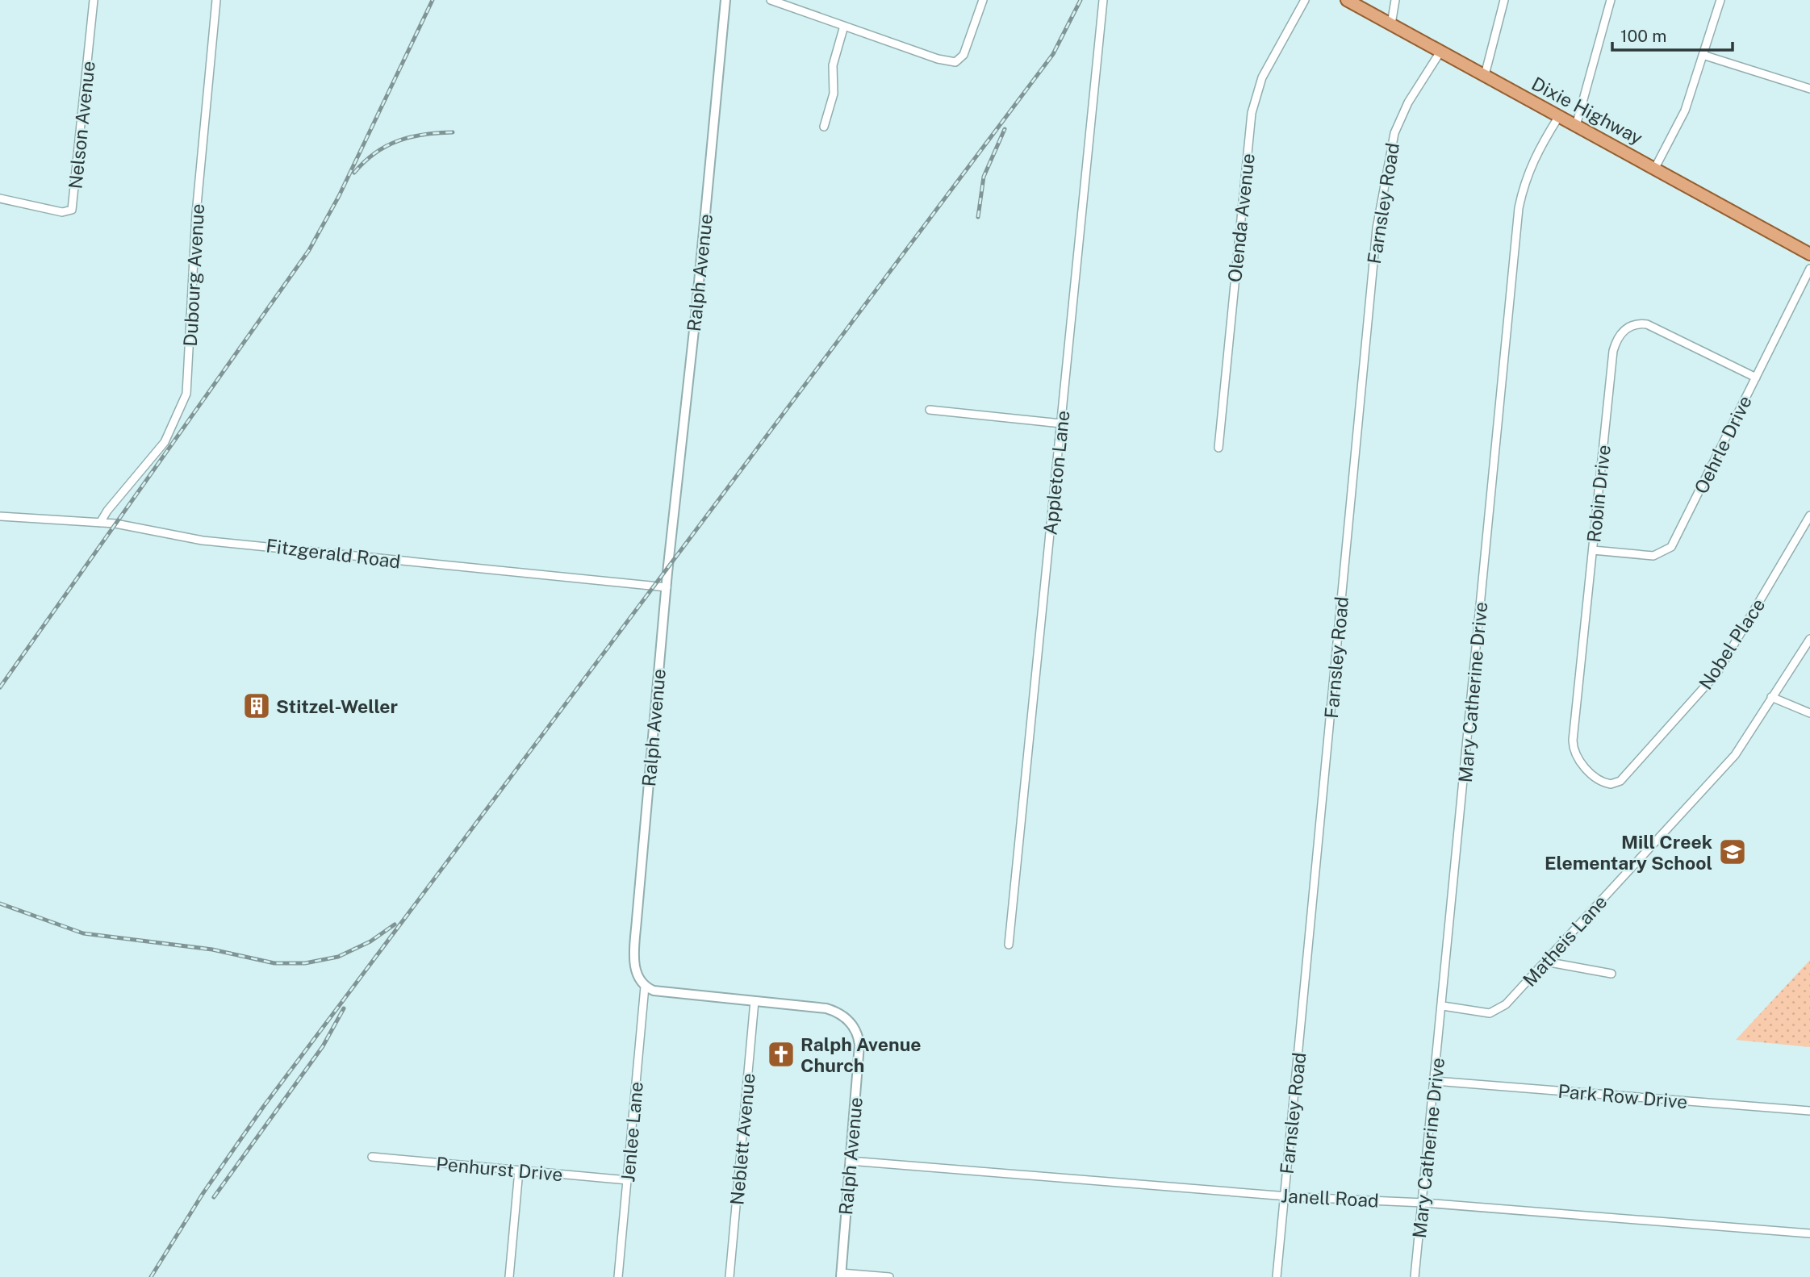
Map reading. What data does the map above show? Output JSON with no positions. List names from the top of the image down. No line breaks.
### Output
{"streets":{"main road":["Dixie Highway"],"street":["Nelson Avenue","Farnsley Road","Olenda Avenue","Ralph Avenue","Dubourg Avenue","Oehrle Drive","Appleton Lane","Robin Drive","Fitzgerald Road","Nobel Place","Mary Catherine Drive","Matheis Lane","Park Row Drive","Jenlee Lane","Neblett Avenue","Penhurst Drive","Janell Road"]},"crossings":[["Dixie Highway","Farnsley Road"],["Dixie Highway","Mary Catherine Drive"],["Farnsley Road","Janell Road"],["Ralph Avenue","Fitzgerald Road"],["Ralph Avenue","Jenlee Lane"],["Ralph Avenue","Neblett Avenue"],["Ralph Avenue","Janell Road"],["Dubourg Avenue","Fitzgerald Road"],["Oehrle Drive","Robin Drive"],["Robin Drive","Nobel Place"],["Mary Catherine Drive","Matheis Lane"],["Mary Catherine Drive","Park Row Drive"],["Mary Catherine Drive","Janell Road"],["Jenlee Lane","Penhurst Drive"]],"places":{"building":["Stitzel-Weller"],"school or university":["Mill Creek Elementary School"],"church":["Ralph Avenue Church"]},"scale_bar":"100 m"}
